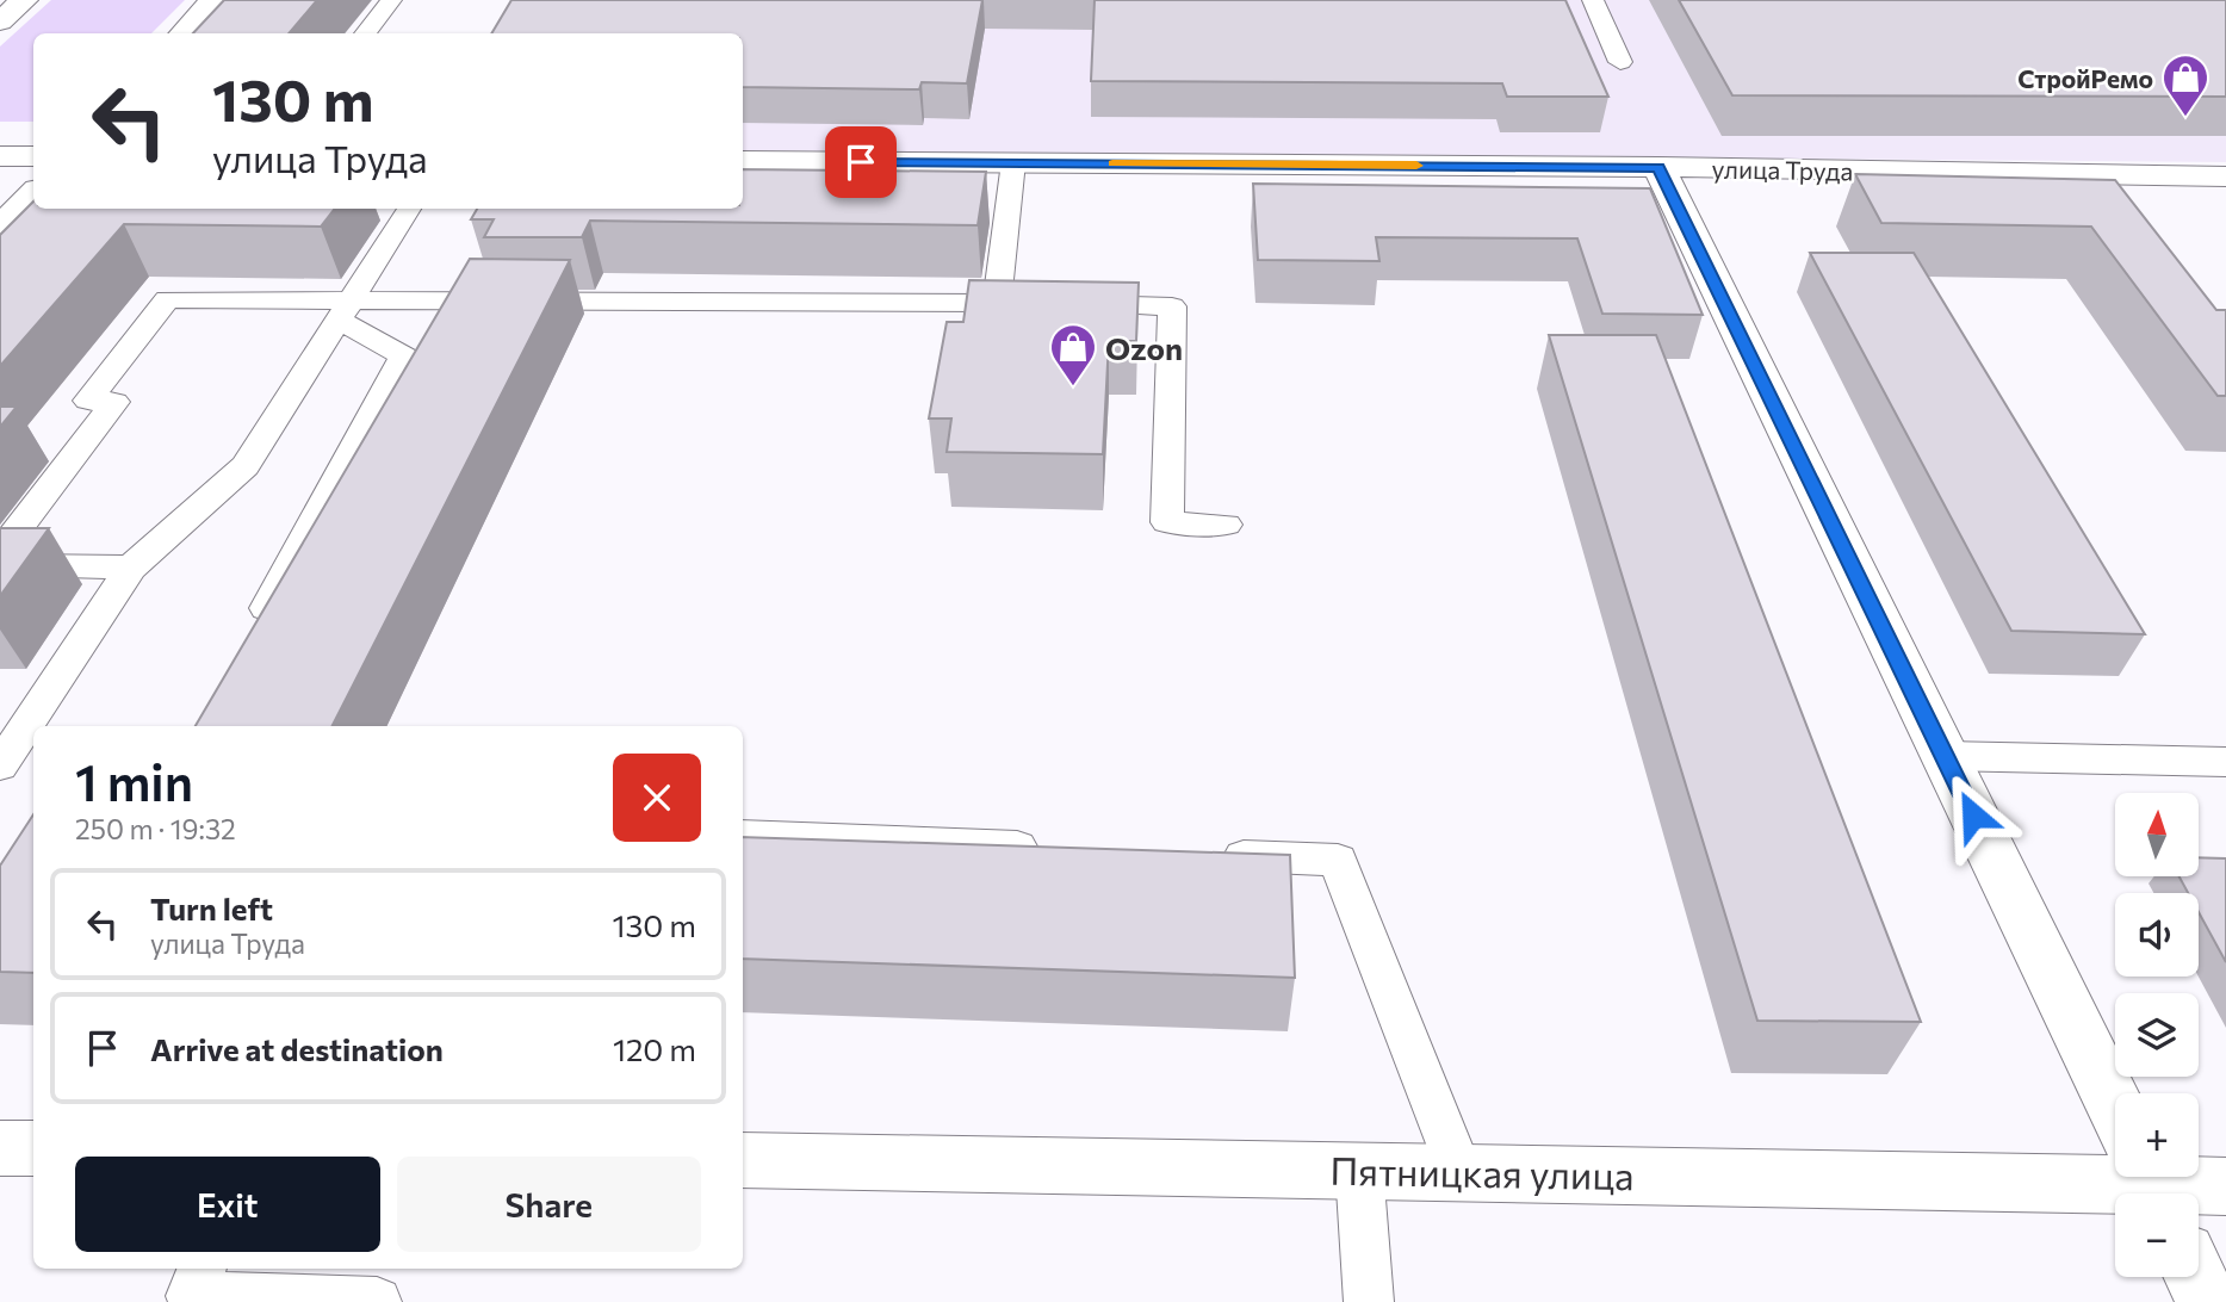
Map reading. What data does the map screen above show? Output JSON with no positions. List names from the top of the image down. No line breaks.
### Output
{"streets":{"street":["улица Труда","Пятницкая улица"]},"places":{"shop":["СтройРемо","Ozon"]},"north":"top","page":{"turn":["130 m","улица Труда"],"heading":["1 min","250 m · 19:32"],"map_buttons":["+","−"],"list":[{"name":"Turn left","note":"улица Труда","value":"130 m"},{"name":"Arrive at destination","value":"120 m"}],"buttons":["Exit","Share"]}}
